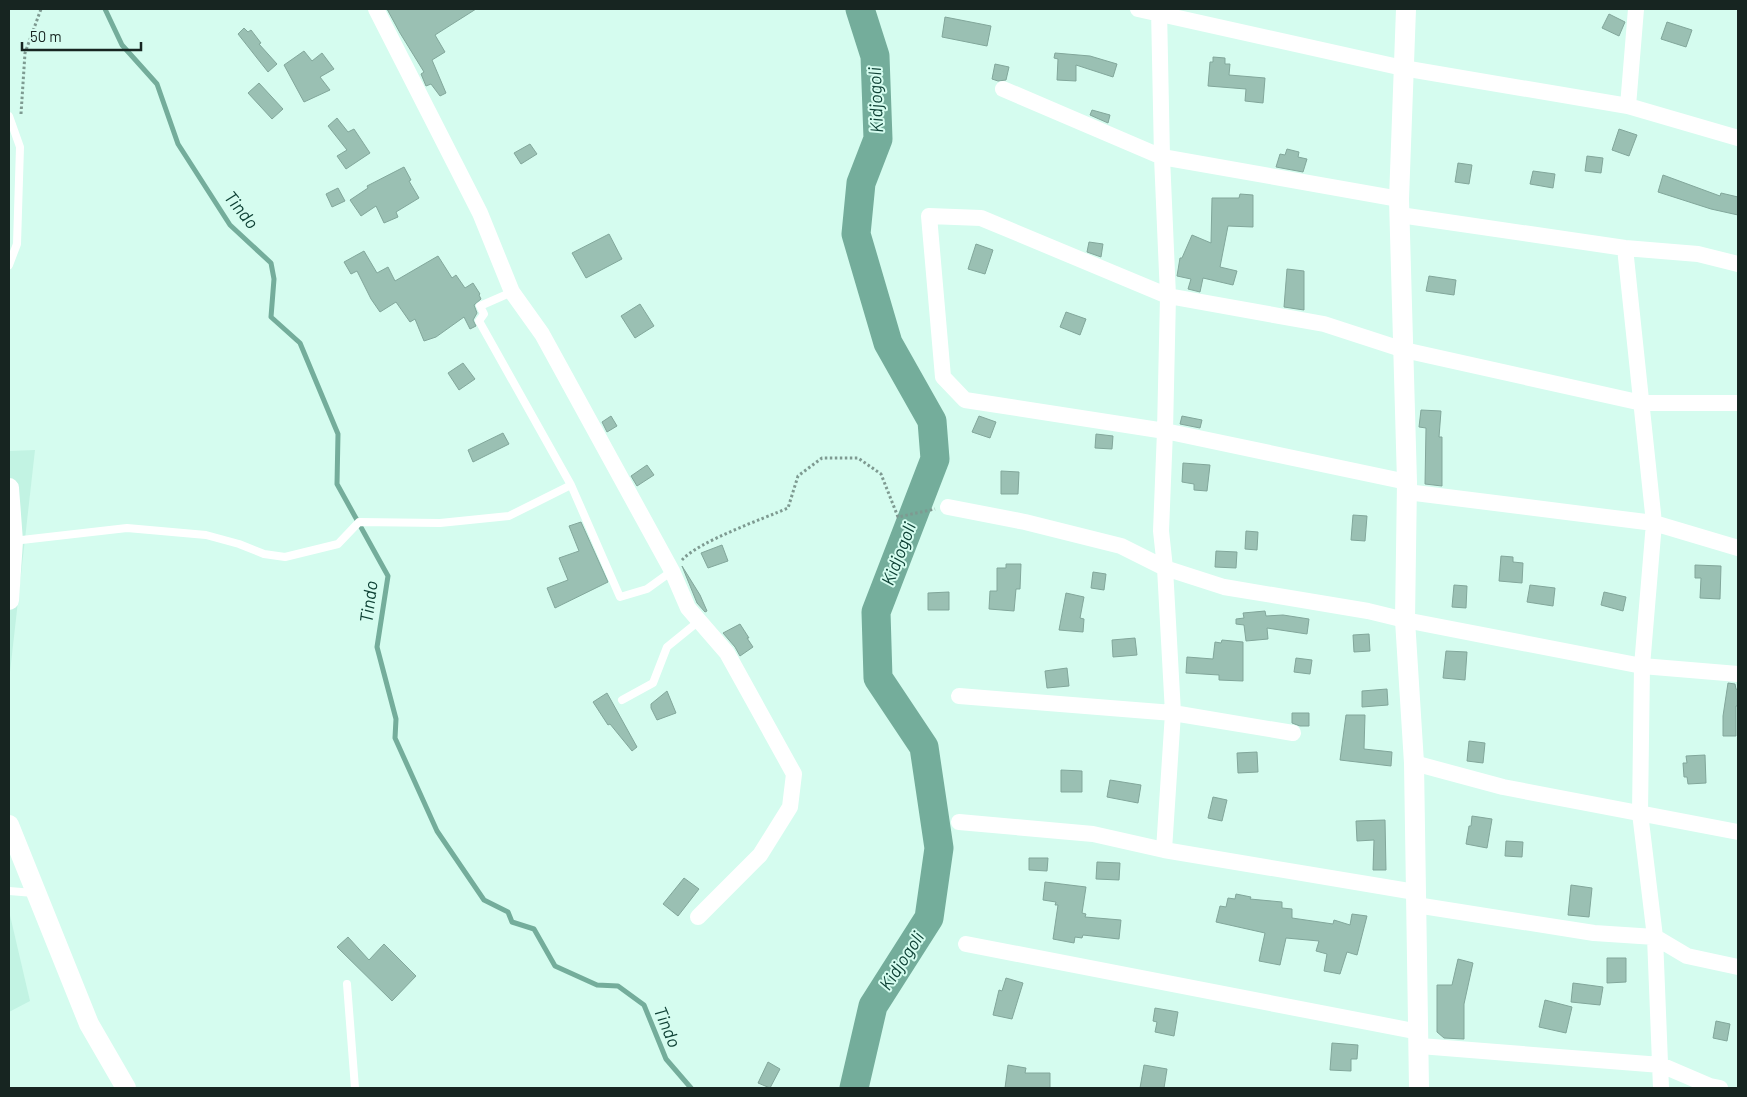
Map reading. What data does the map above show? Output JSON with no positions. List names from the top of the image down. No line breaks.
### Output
{"water":["Kidjogoli","Tindo"],"scale_bar":"50 m"}
